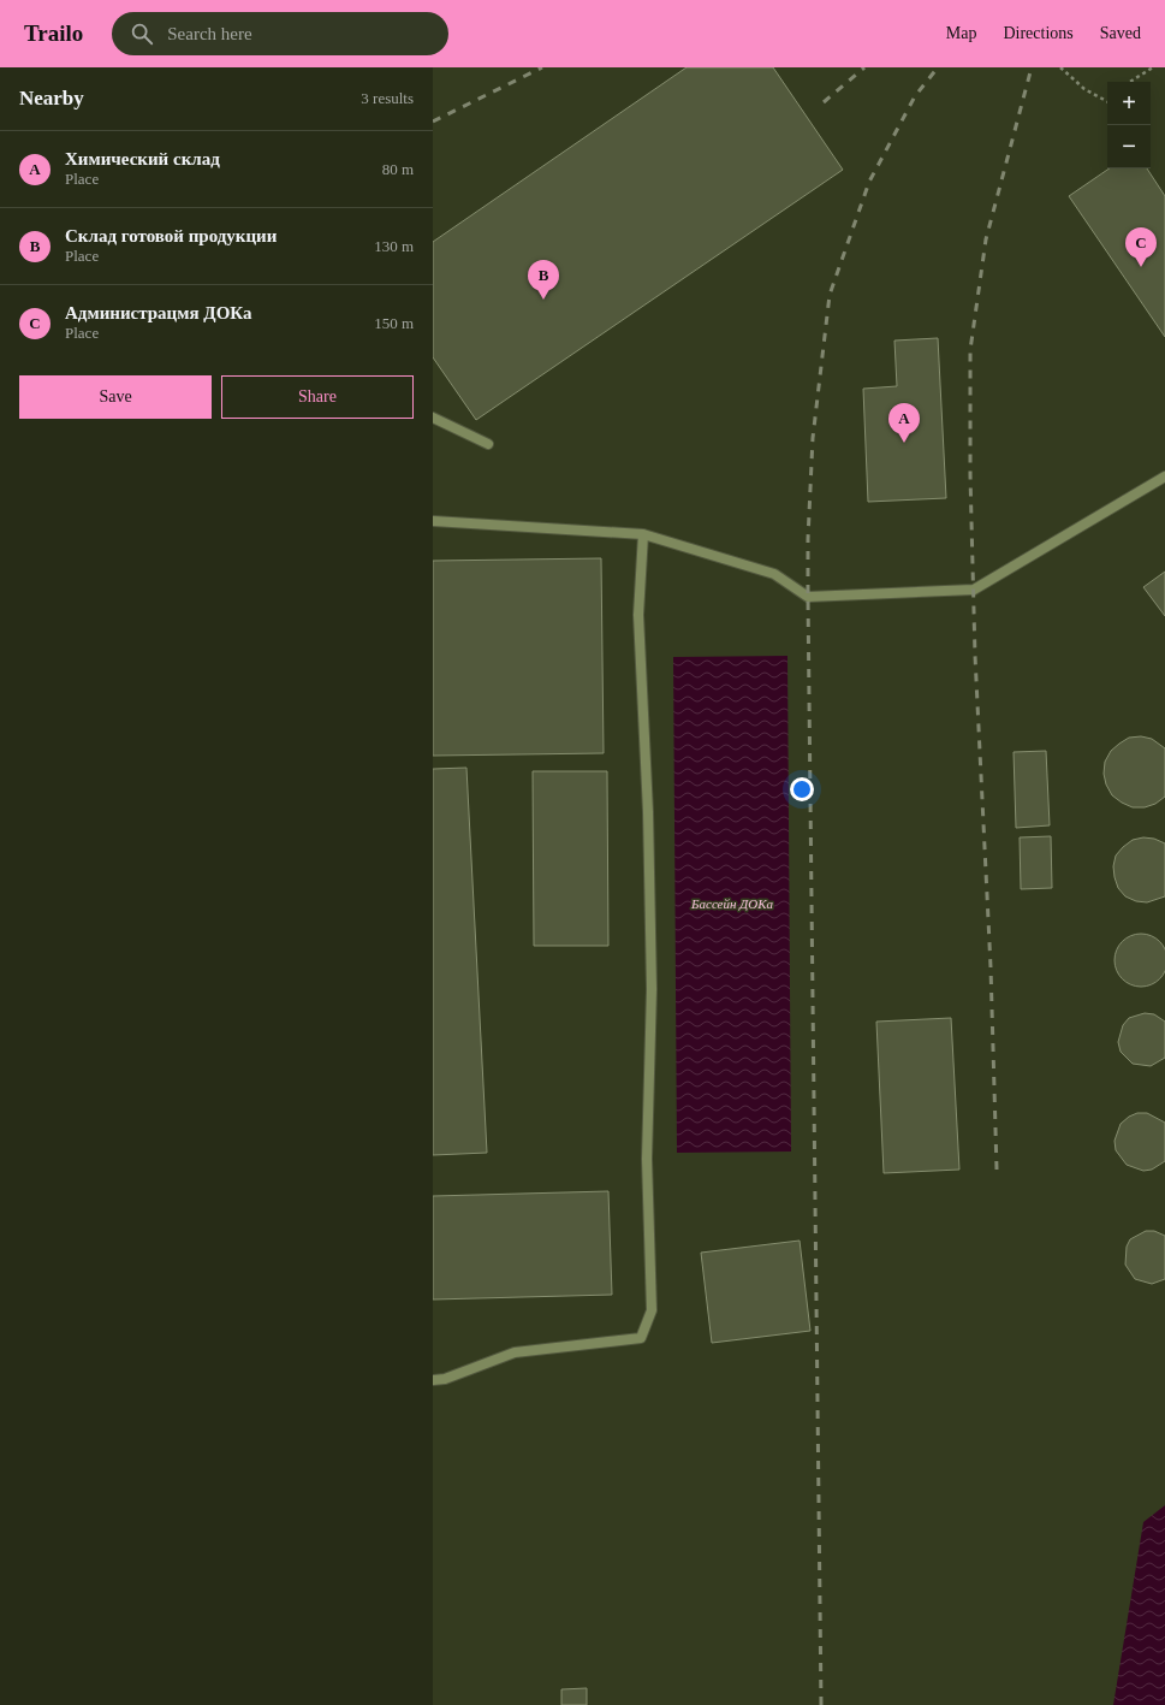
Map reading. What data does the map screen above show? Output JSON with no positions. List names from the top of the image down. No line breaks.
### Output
{"water":["Бассейн ДОКа"],"page":{"header":"Trailo","search":"Search here","nav":["Map","Directions","Saved"],"heading":["Nearby","3 results"],"map_buttons":["+","−"],"list":[{"mark":"A","name":"Химический склад","note":"Place","value":"80 m"},{"mark":"B","name":"Склад готовой продукции","note":"Place","value":"130 m"},{"mark":"C","name":"Администрацмя ДОКа","note":"Place","value":"150 m"}],"pins":["C","B","A"],"buttons":["Save","Share"]}}
